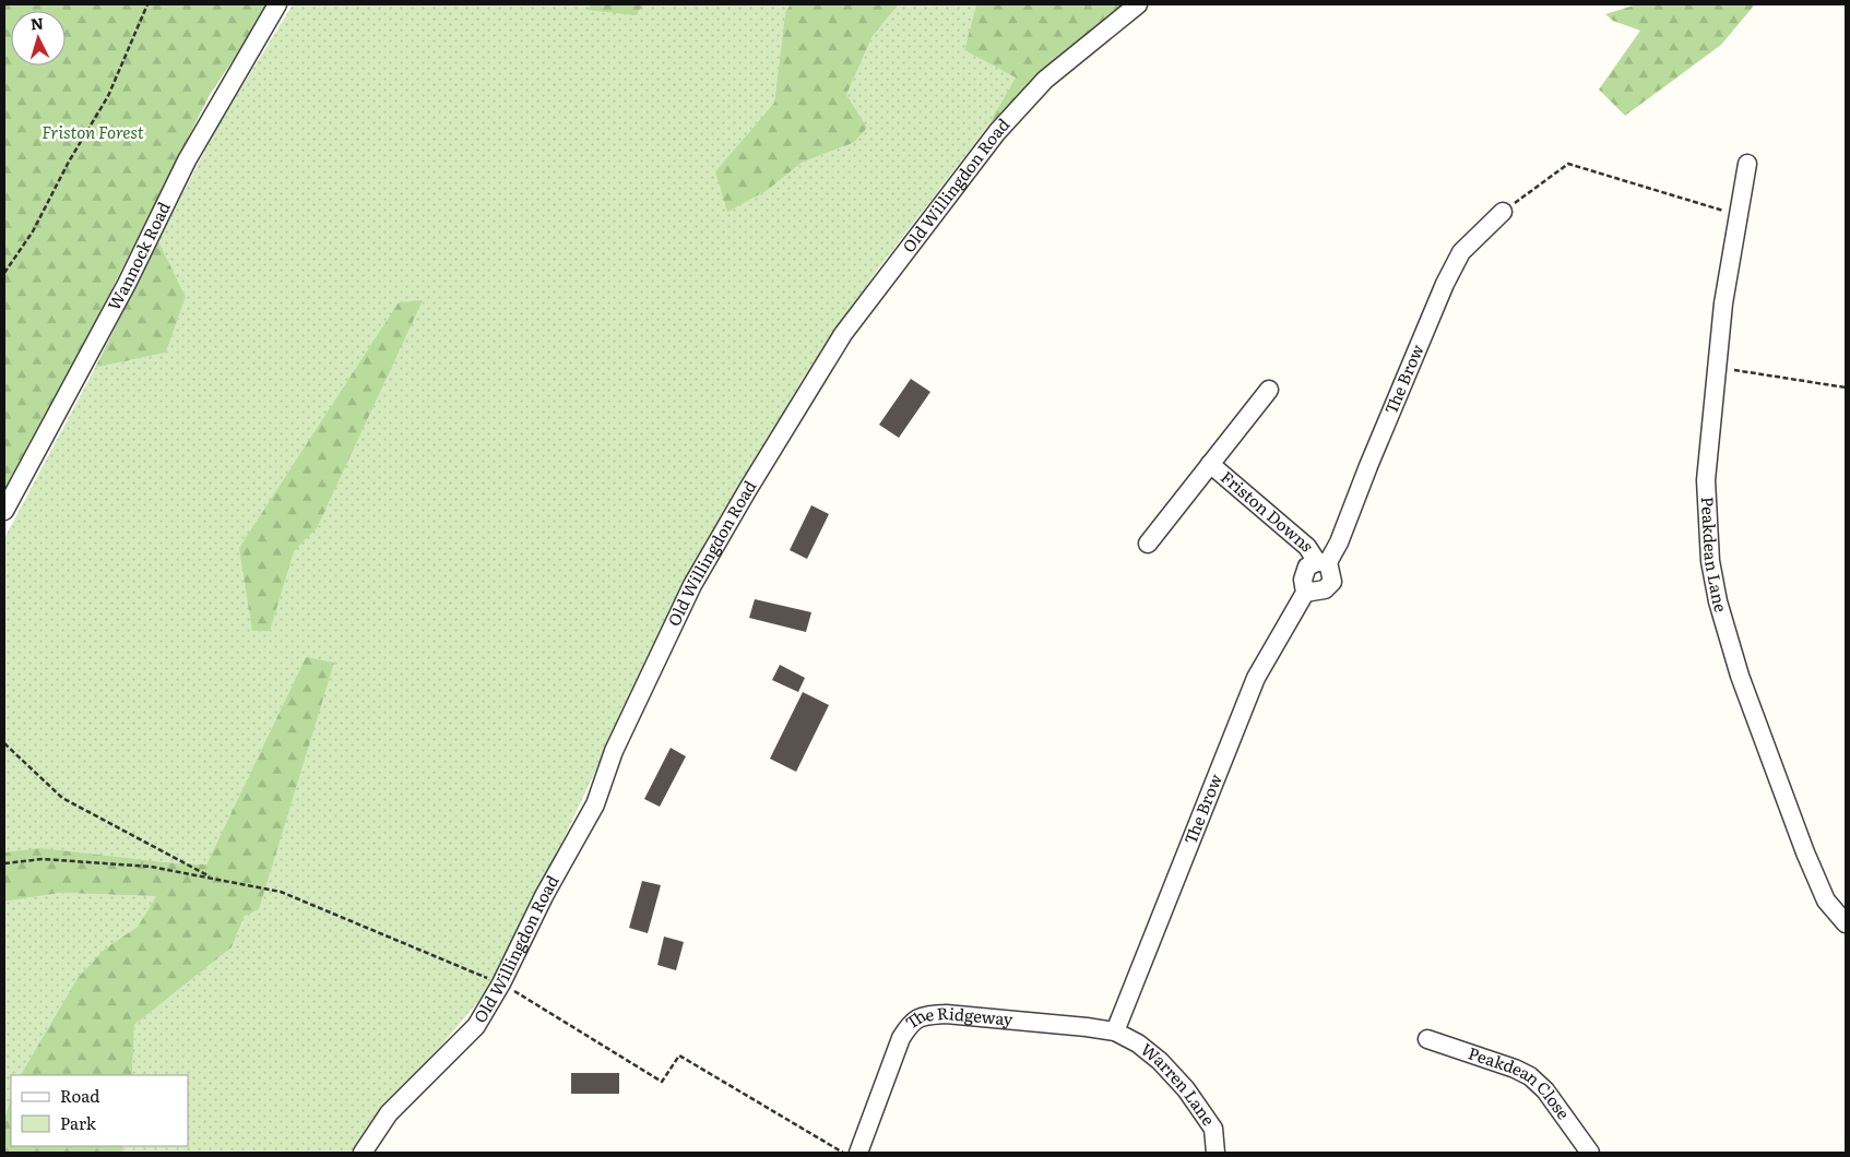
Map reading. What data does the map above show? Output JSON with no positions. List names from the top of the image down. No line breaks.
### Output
{"streets":{"street":["Old Willingdon Road","Wannock Road","The Brow","Friston Downs","Peakdean Lane","The Ridgeway","Warren Lane","Peakdean Close"]},"crossings":[["The Brow","Friston Downs"],["The Brow","The Ridgeway"],["The Brow","Warren Lane"],["The Ridgeway","Warren Lane"]],"parks":["Friston Forest"],"legend":["Road","Park"],"north":"top"}
